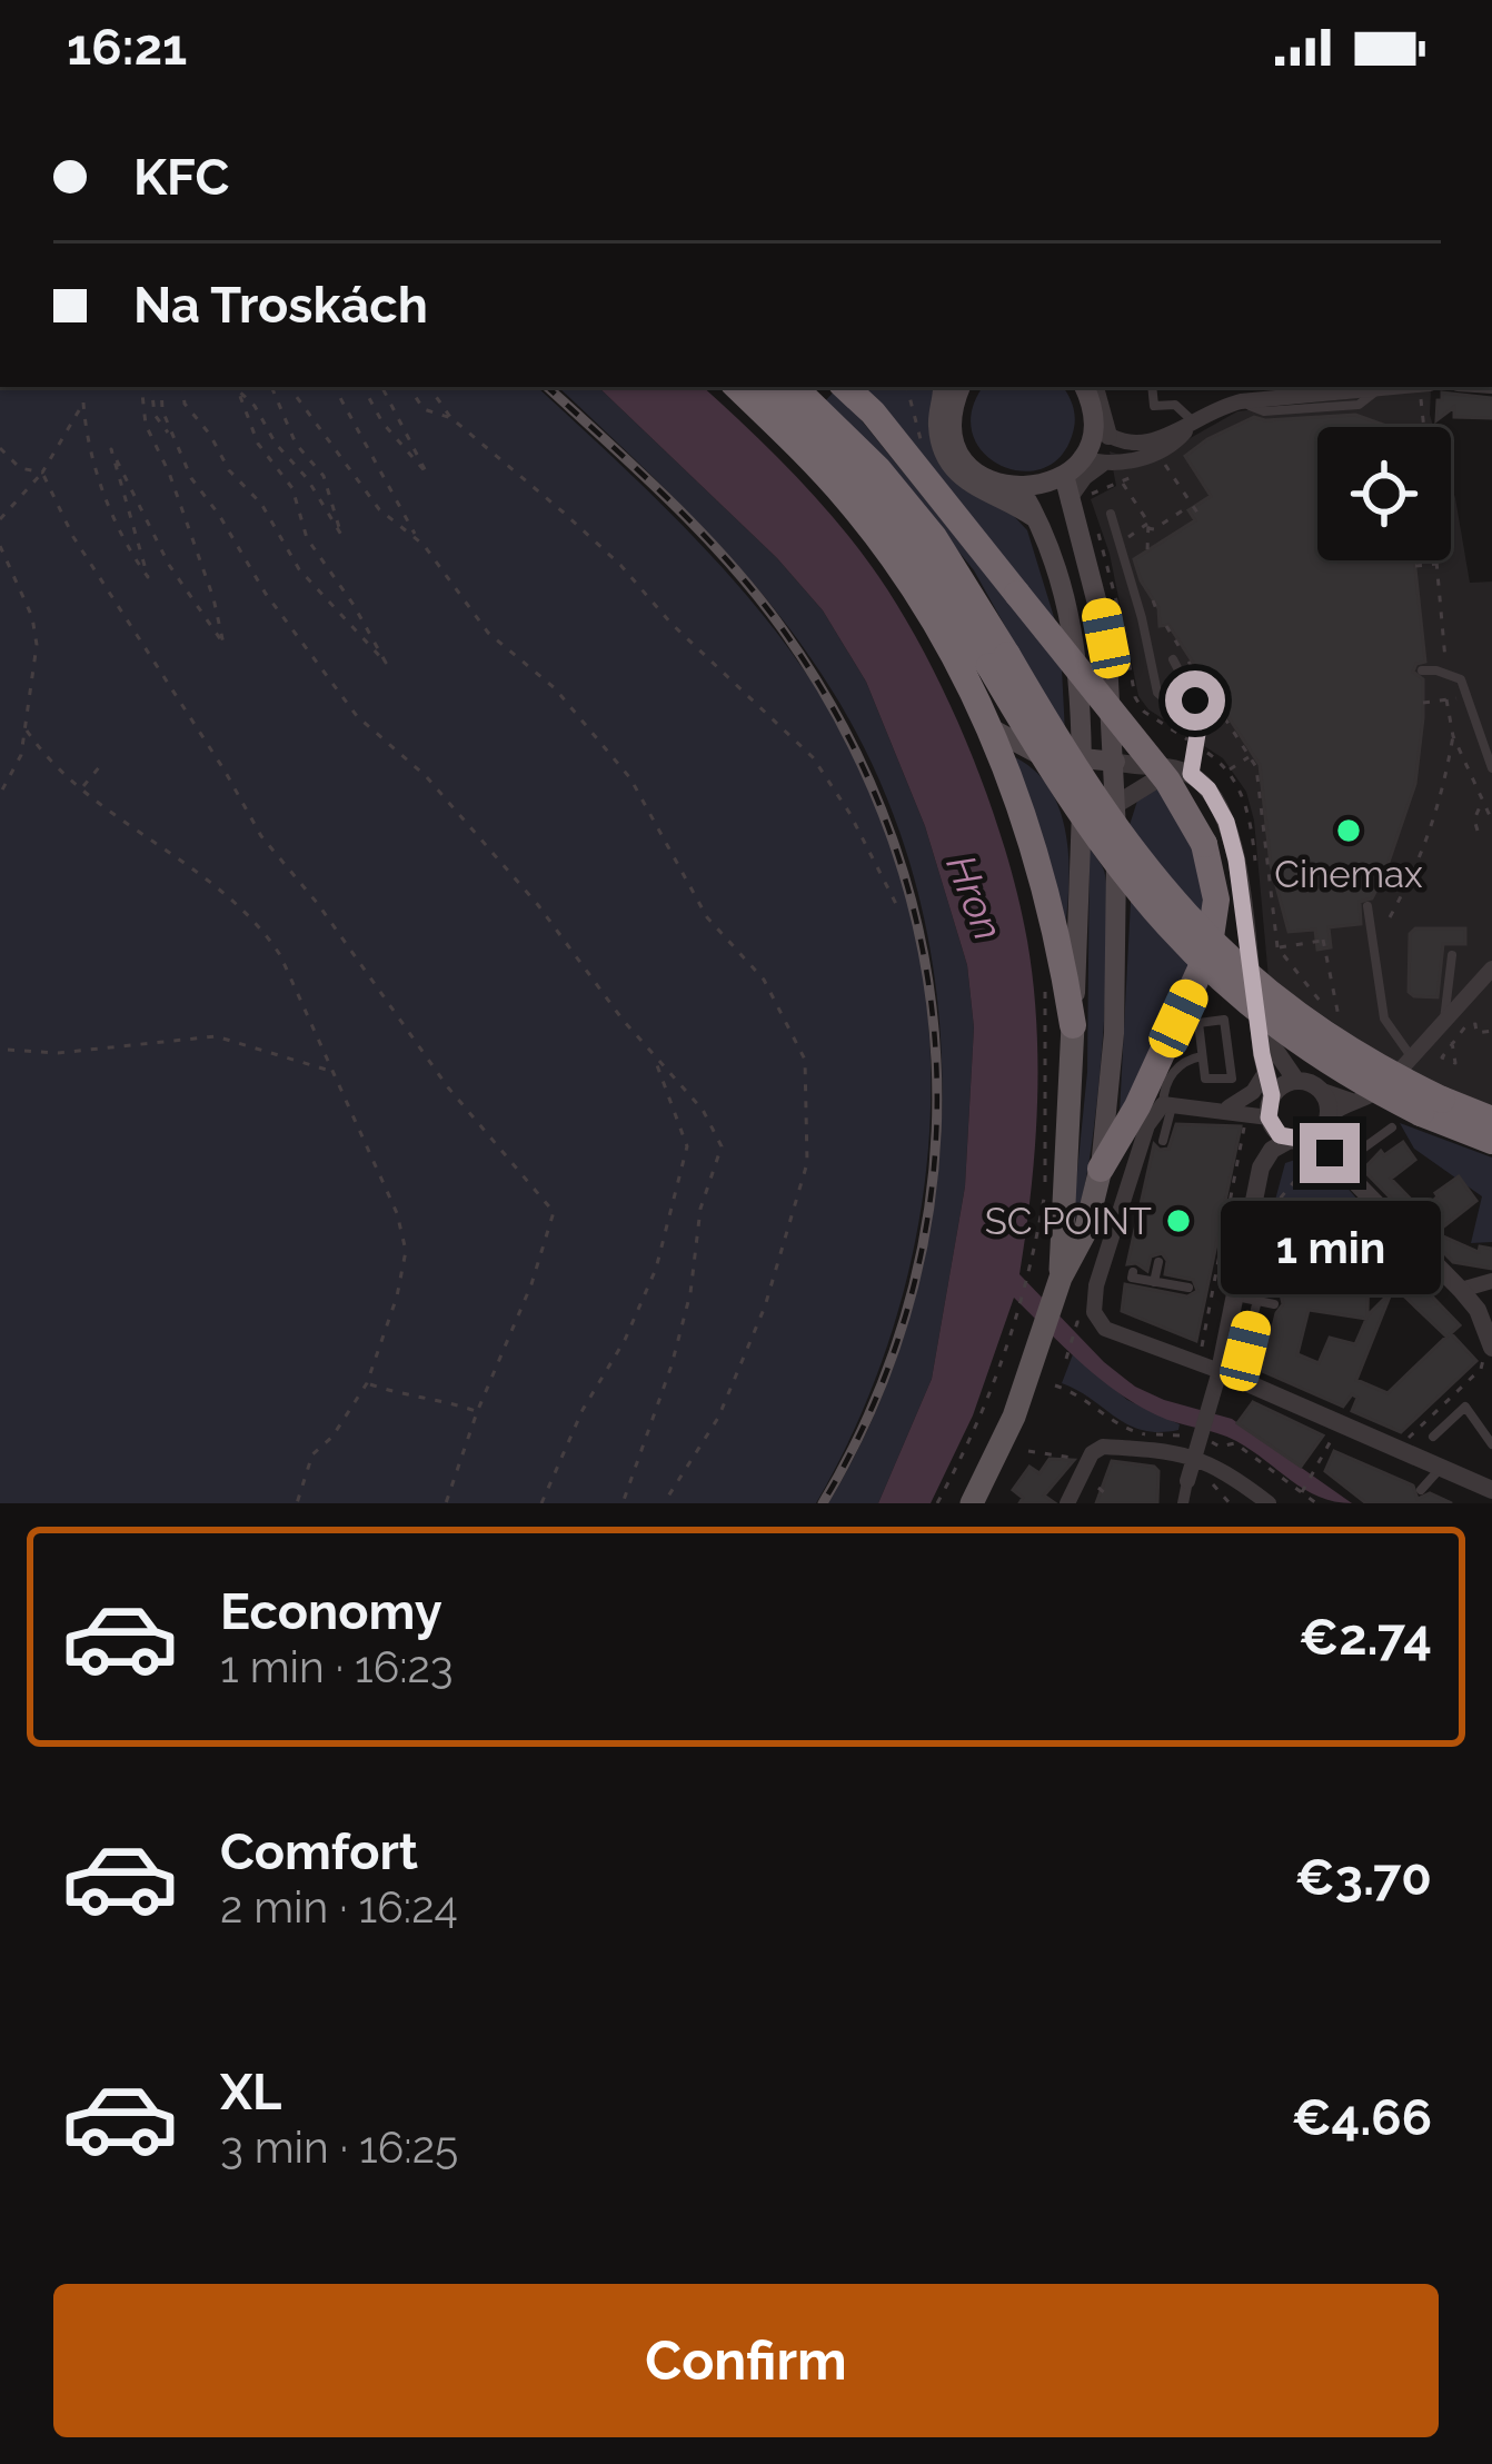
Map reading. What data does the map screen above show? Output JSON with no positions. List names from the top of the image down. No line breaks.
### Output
{"water":["Hron"],"places":["Cinemax","SC POINT"],"page":{"status":"16:21","banner":["KFC","Na Troskách"],"bubble":"1 min","list":[{"name":"Economy","note":"1 min · 16:23","value":"€2.74"},{"name":"Comfort","note":"2 min · 16:24","value":"€3.70"},{"name":"XL","note":"3 min · 16:25","value":"€4.66"}],"buttons":"Confirm"}}
